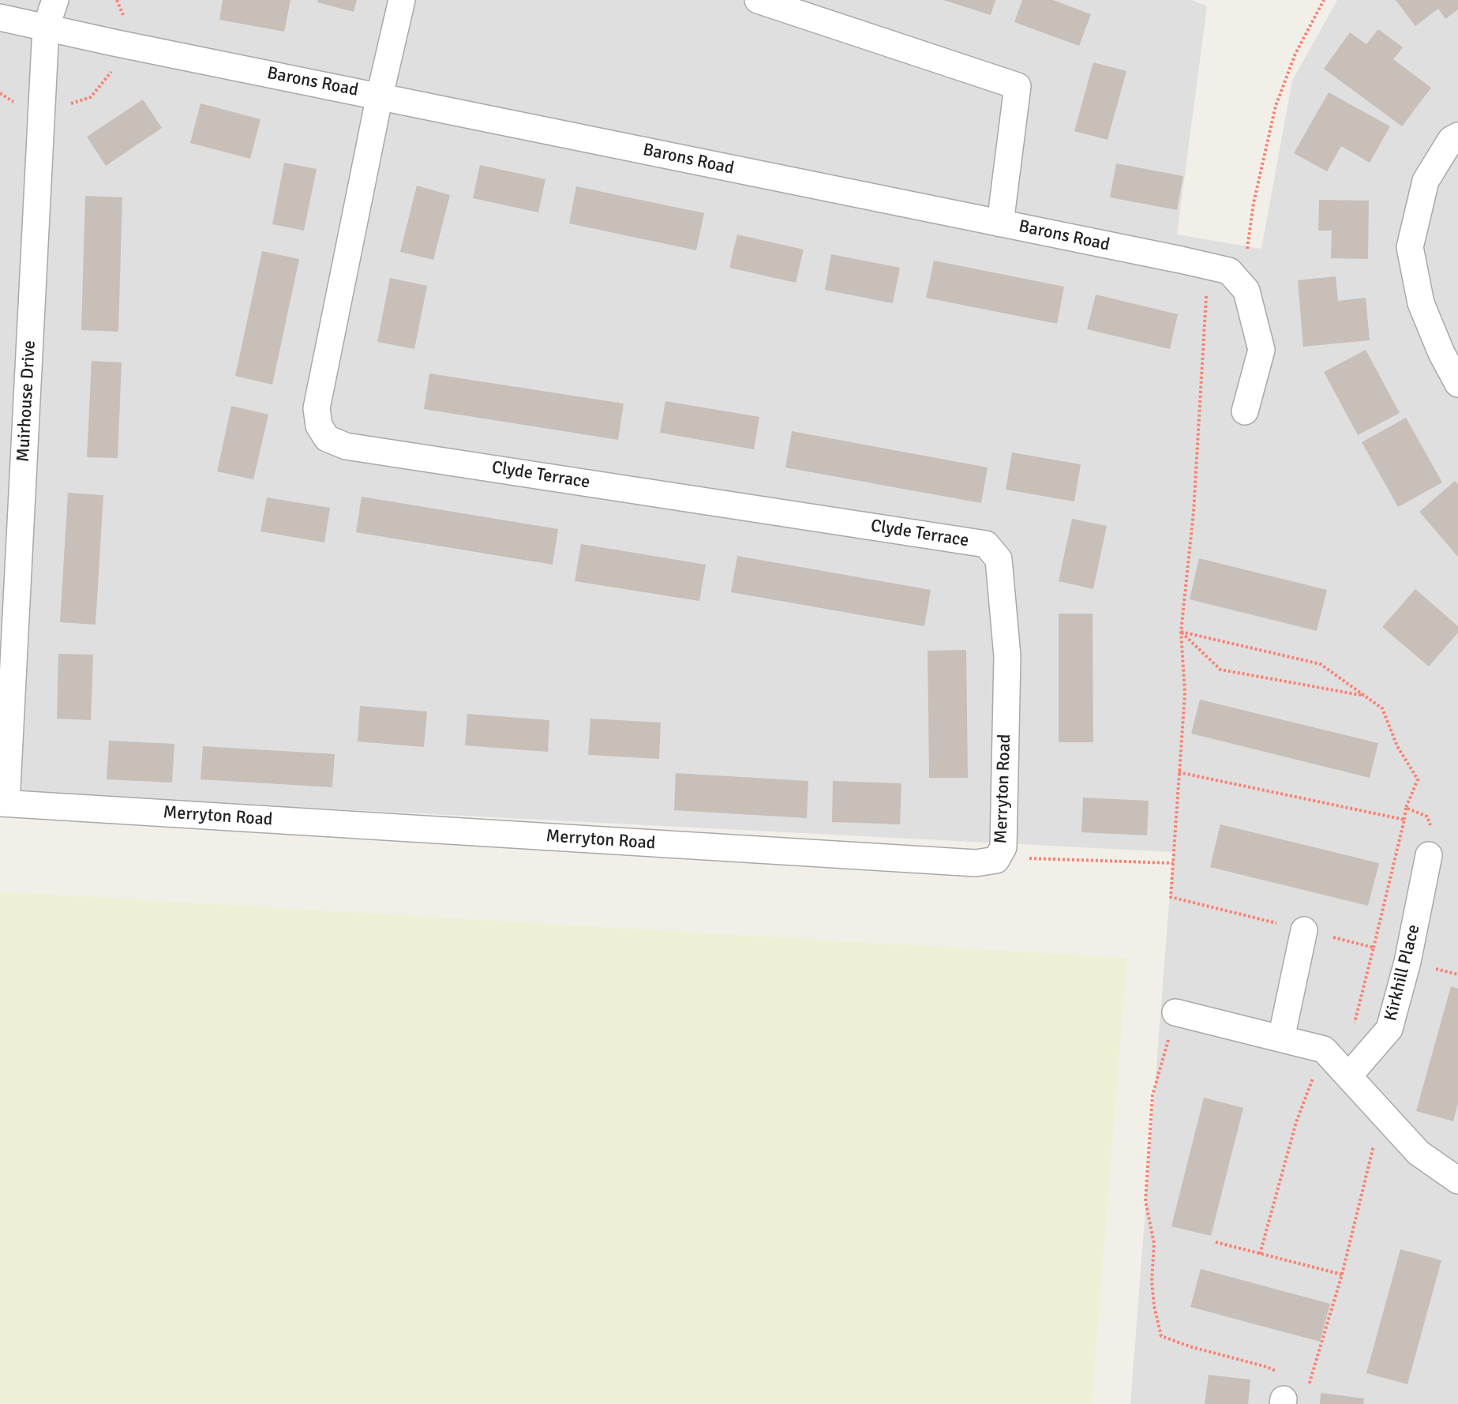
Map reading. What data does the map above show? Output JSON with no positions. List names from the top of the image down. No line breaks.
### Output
{"streets":{"street":["Barons Road","Muirhouse Drive","Clyde Terrace","Merryton Road","Kirkhill Place"]},"crossings":[["Barons Road","Muirhouse Drive"],["Barons Road","Clyde Terrace"],["Muirhouse Drive","Merryton Road"],["Clyde Terrace","Merryton Road"]]}
